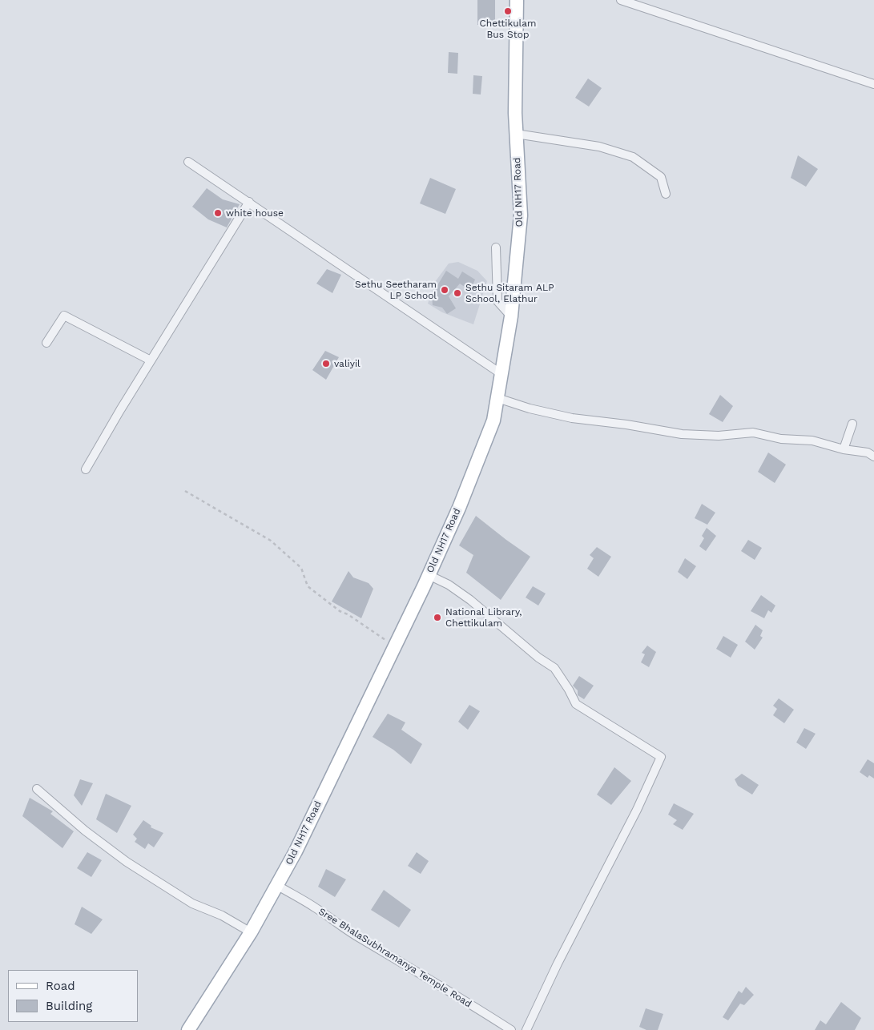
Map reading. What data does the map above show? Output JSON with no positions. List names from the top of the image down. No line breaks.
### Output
{"streets":{"main road":["Old NH17 Road"],"street":["Sree BhalaSubhramanya Temple Road"]},"crossings":[["Old NH17 Road","Sree BhalaSubhramanya Temple Road"]],"places":["Chettikulam Bus Stop","white house","Sethu Seetharam LP School","Sethu Sitaram ALP School, Elathur","valiyil","National Library, Chettikulam"],"legend":["Road","Building"]}
